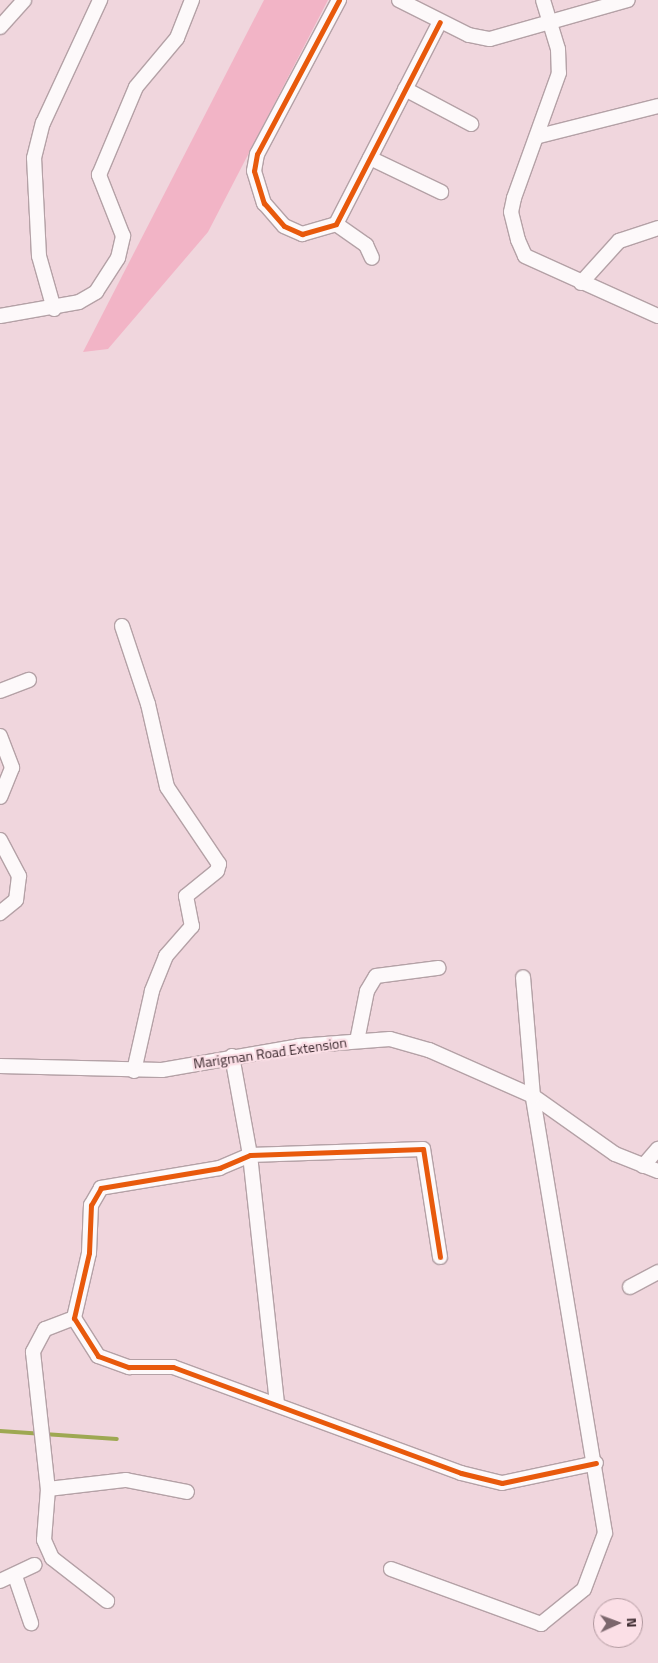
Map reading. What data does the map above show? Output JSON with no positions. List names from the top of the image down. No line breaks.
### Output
{"streets":{"street":["Marigman Road Extension"]},"north":"right"}
